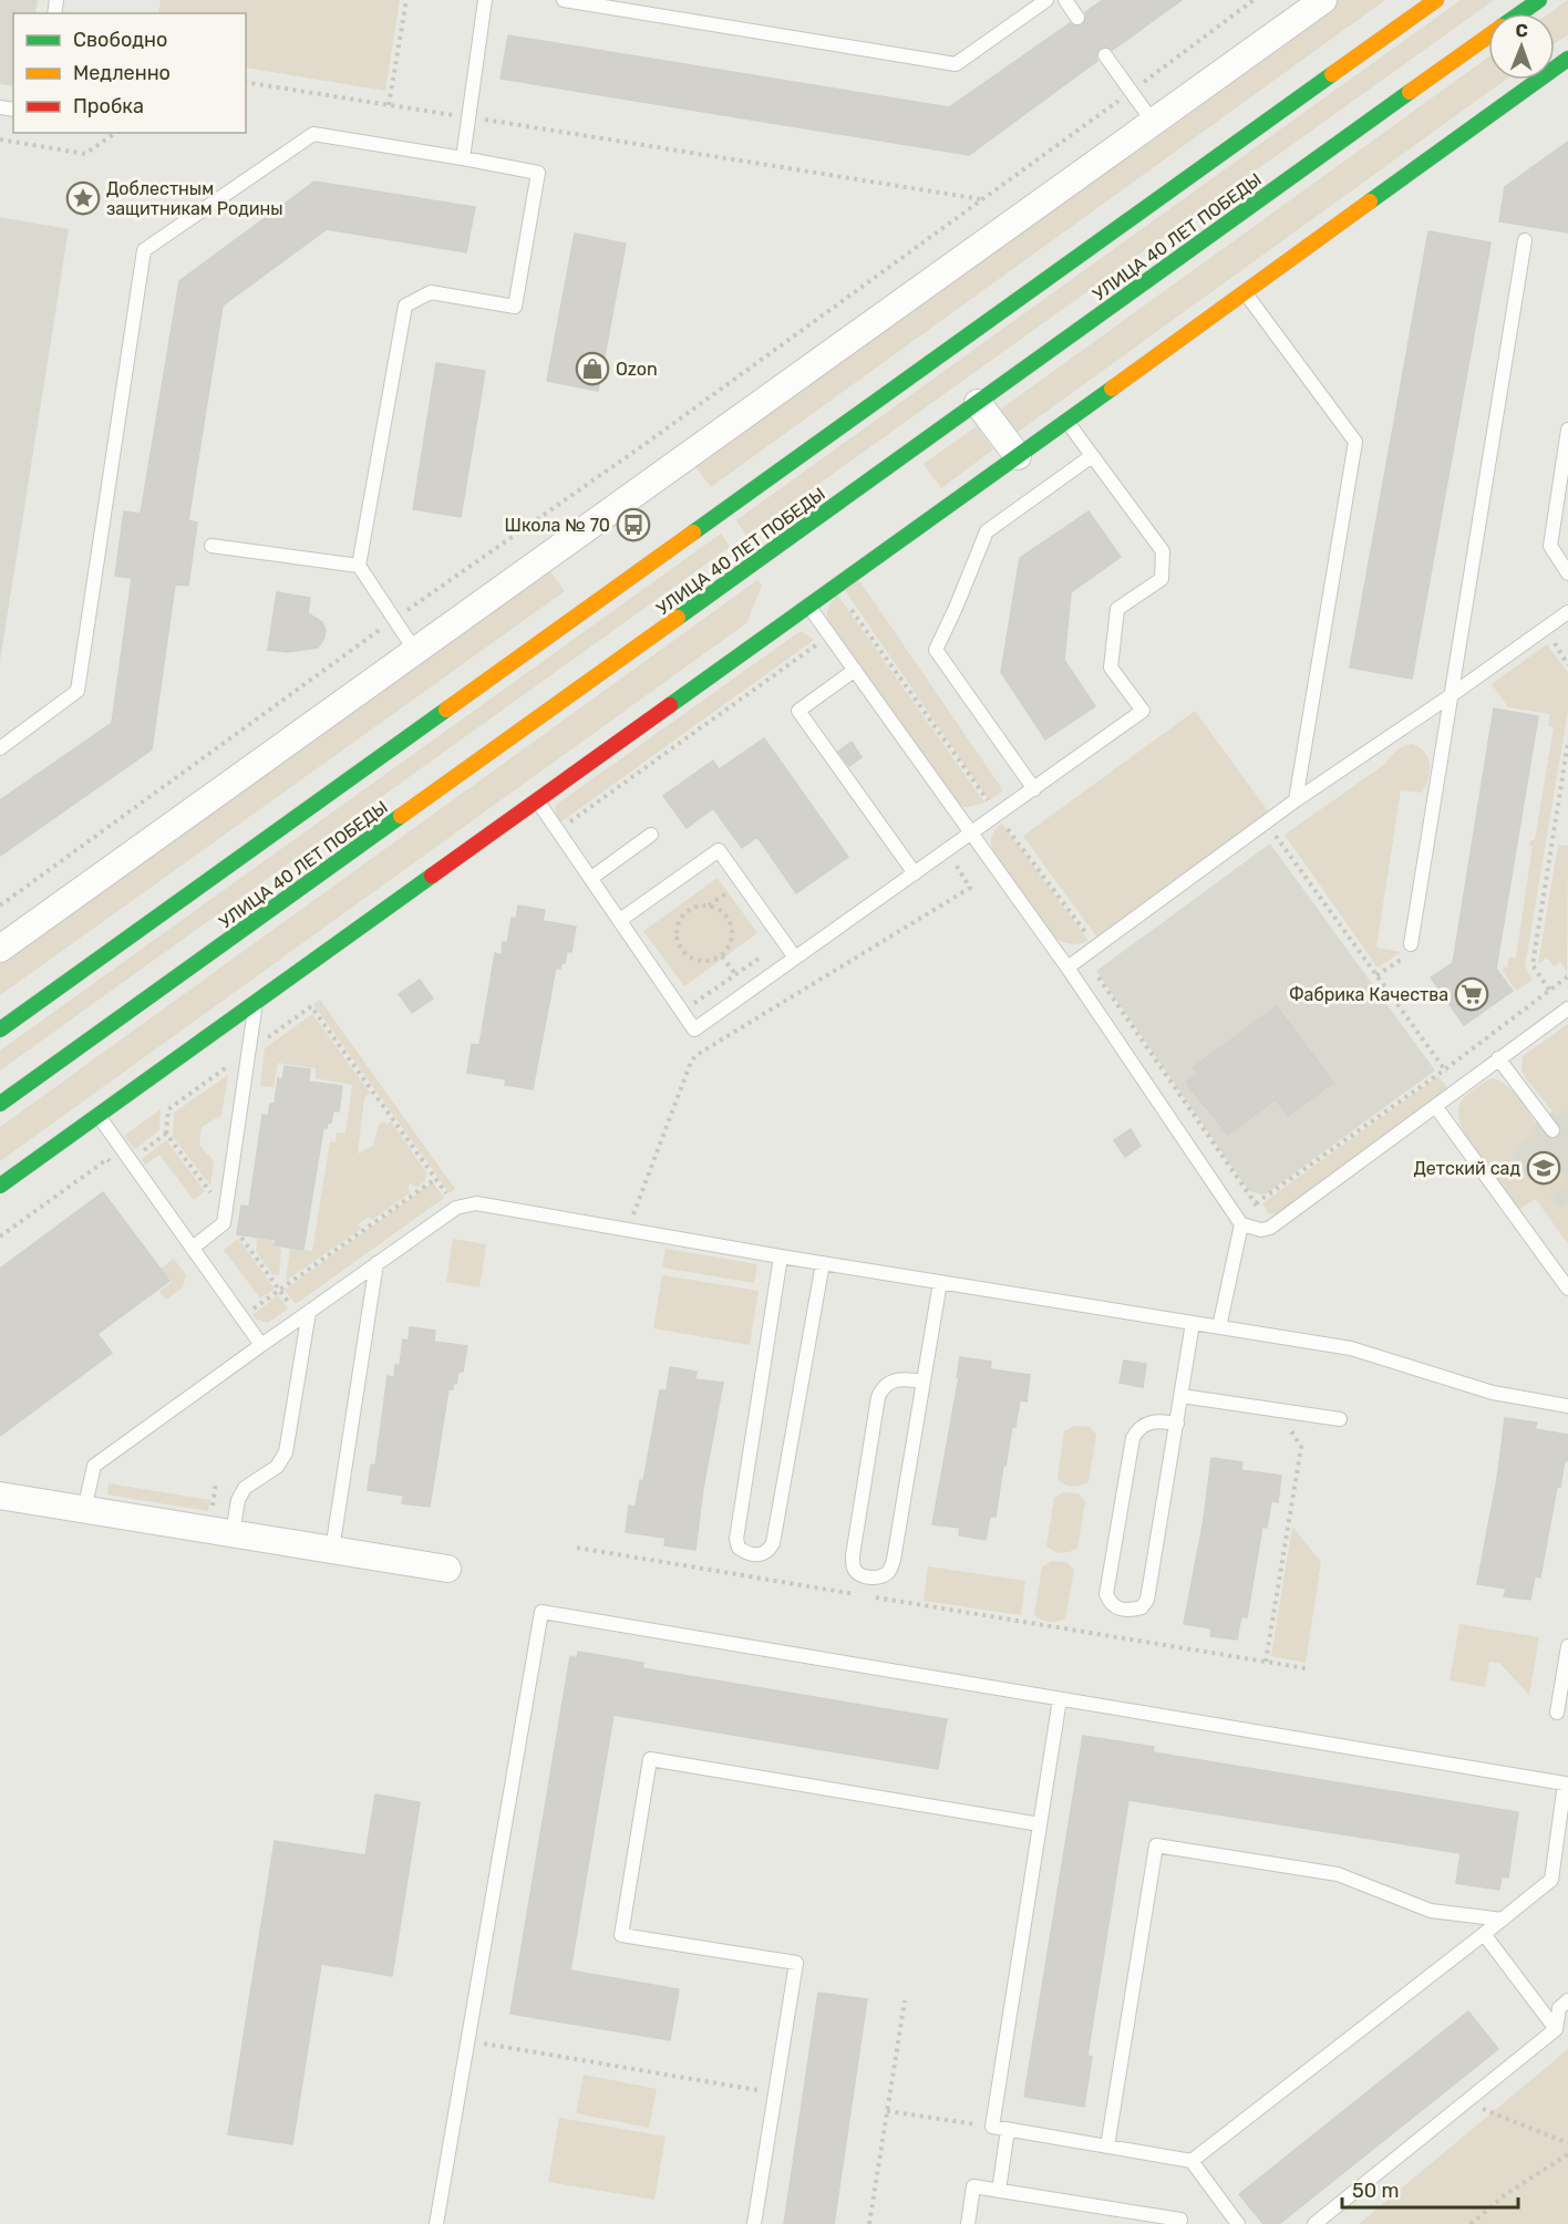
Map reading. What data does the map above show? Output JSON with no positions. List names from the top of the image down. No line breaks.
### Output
{"streets":{"main road":["УЛИЦА 40 ЛЕТ ПОБЕДЫ"]},"places":{"place":["Доблестным защитникам Родины"],"shop":["Ozon"],"bus stop":["Школа № 70"],"supermarket":["Фабрика Качества"],"school or university":["Детский сад"]},"legend":["Свободно","Медленно","Пробка"],"scale_bar":"50 m","north":"top"}
